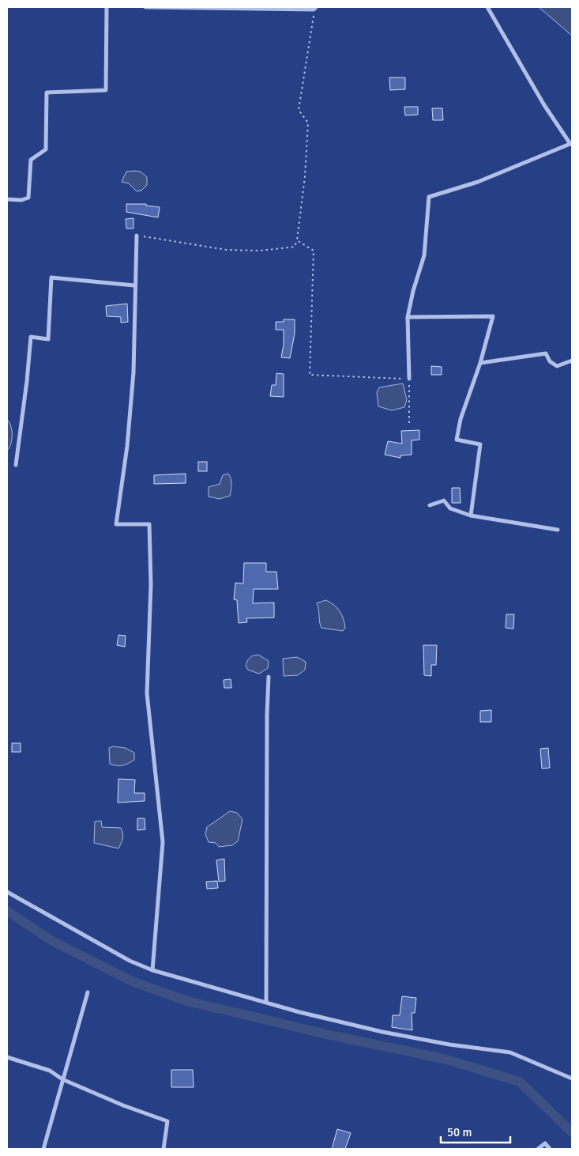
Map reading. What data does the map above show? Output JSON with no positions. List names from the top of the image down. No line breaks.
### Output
{"scale_bar":"50 m"}
